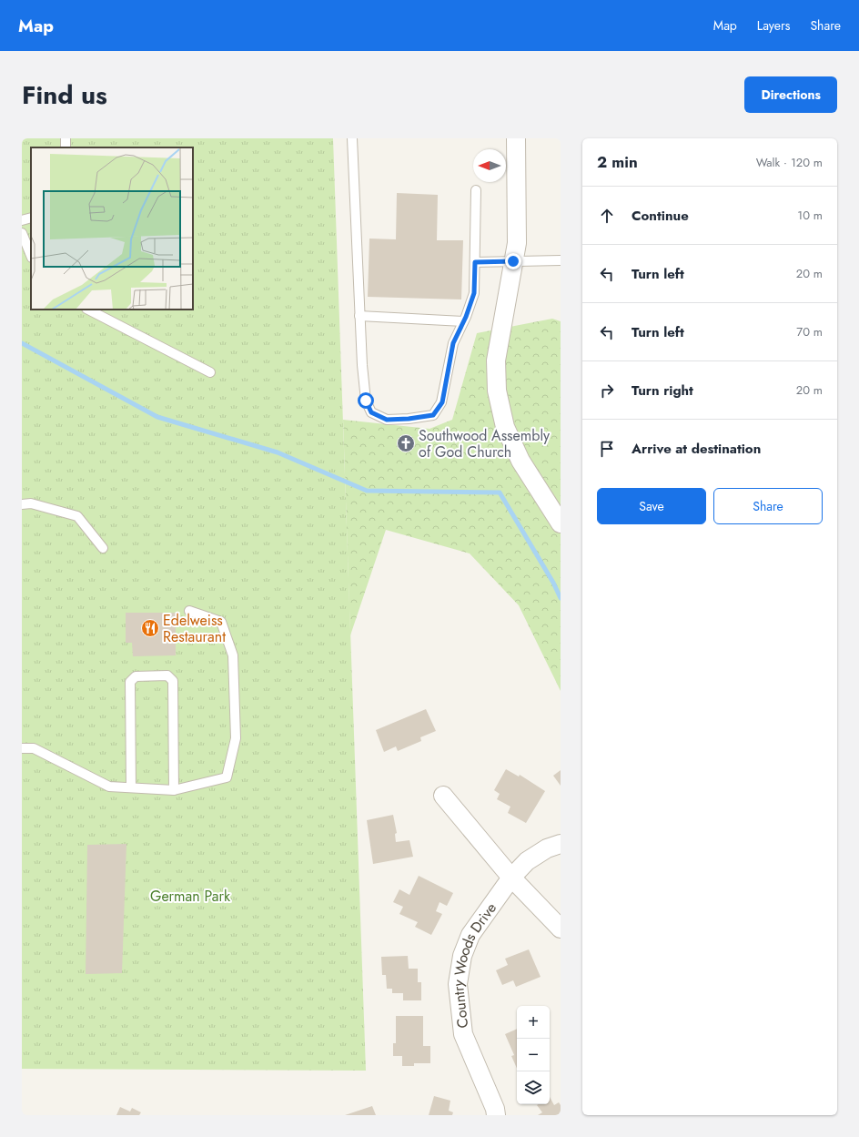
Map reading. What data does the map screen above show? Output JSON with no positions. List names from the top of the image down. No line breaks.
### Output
{"streets":{"street":["Country Woods Drive"]},"parks":["German Park"],"places":{"church":["Southwood Assembly of God Church"],"restaurant":["Edelweiss Restaurant"]},"north":"left","page":{"header":"Map","nav":["Map","Layers","Share"],"title":"Find us","buttons":["Directions",["Save","Share"]],"heading":["2 min","Walk · 120 m"],"list":[["Continue","10 m"],["Turn left","20 m"],["Turn left","70 m"],["Turn right","20 m"],"Arrive at destination"],"map_buttons":["+","−"]}}
